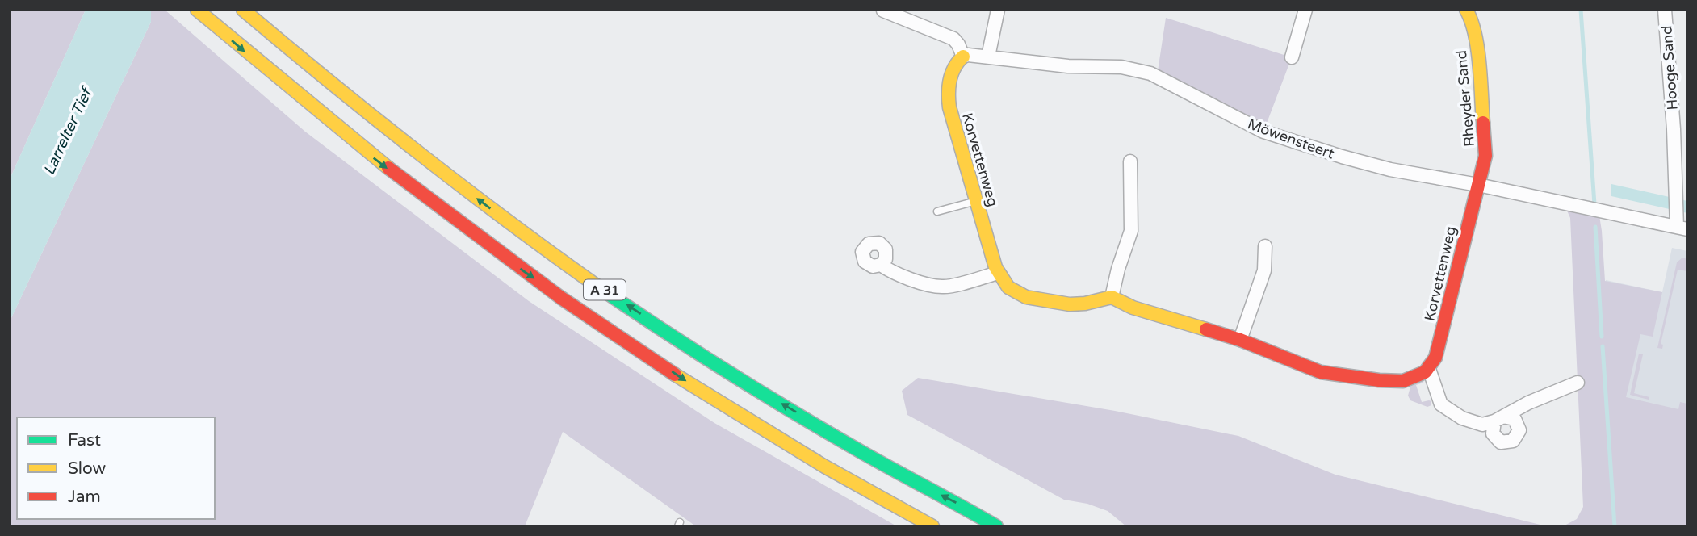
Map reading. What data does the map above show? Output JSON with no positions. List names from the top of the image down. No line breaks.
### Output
{"streets":{"main road":["Rheyder Sand","Korvettenweg","A 31"],"street":["Hooge Sand","Möwensteert"]},"crossings":[["Hooge Sand","Möwensteert"],["Rheyder Sand","Möwensteert"],["Rheyder Sand","Korvettenweg"],["Möwensteert","Korvettenweg"]],"water":["Larrelter Tief"],"legend":["Fast","Slow","Jam"]}
